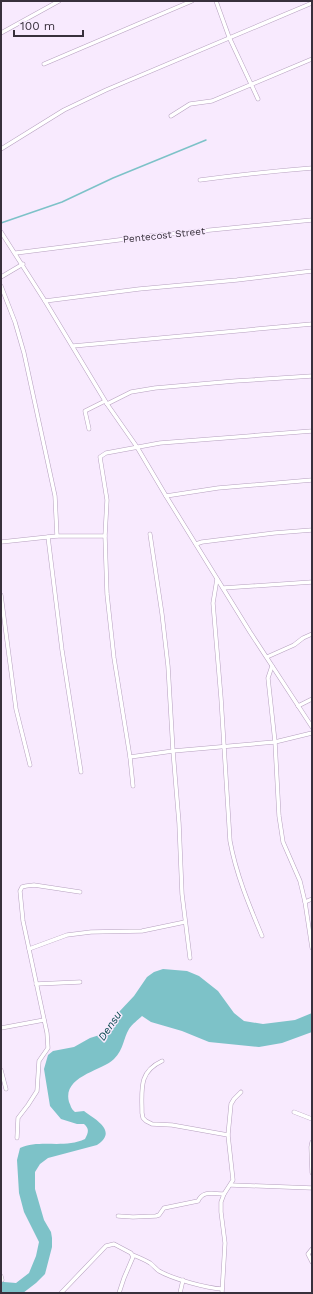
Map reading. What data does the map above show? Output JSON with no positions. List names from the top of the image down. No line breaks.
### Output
{"streets":{"street":["Pentecost Street"]},"water":["Densu"],"scale_bar":"100 m"}
